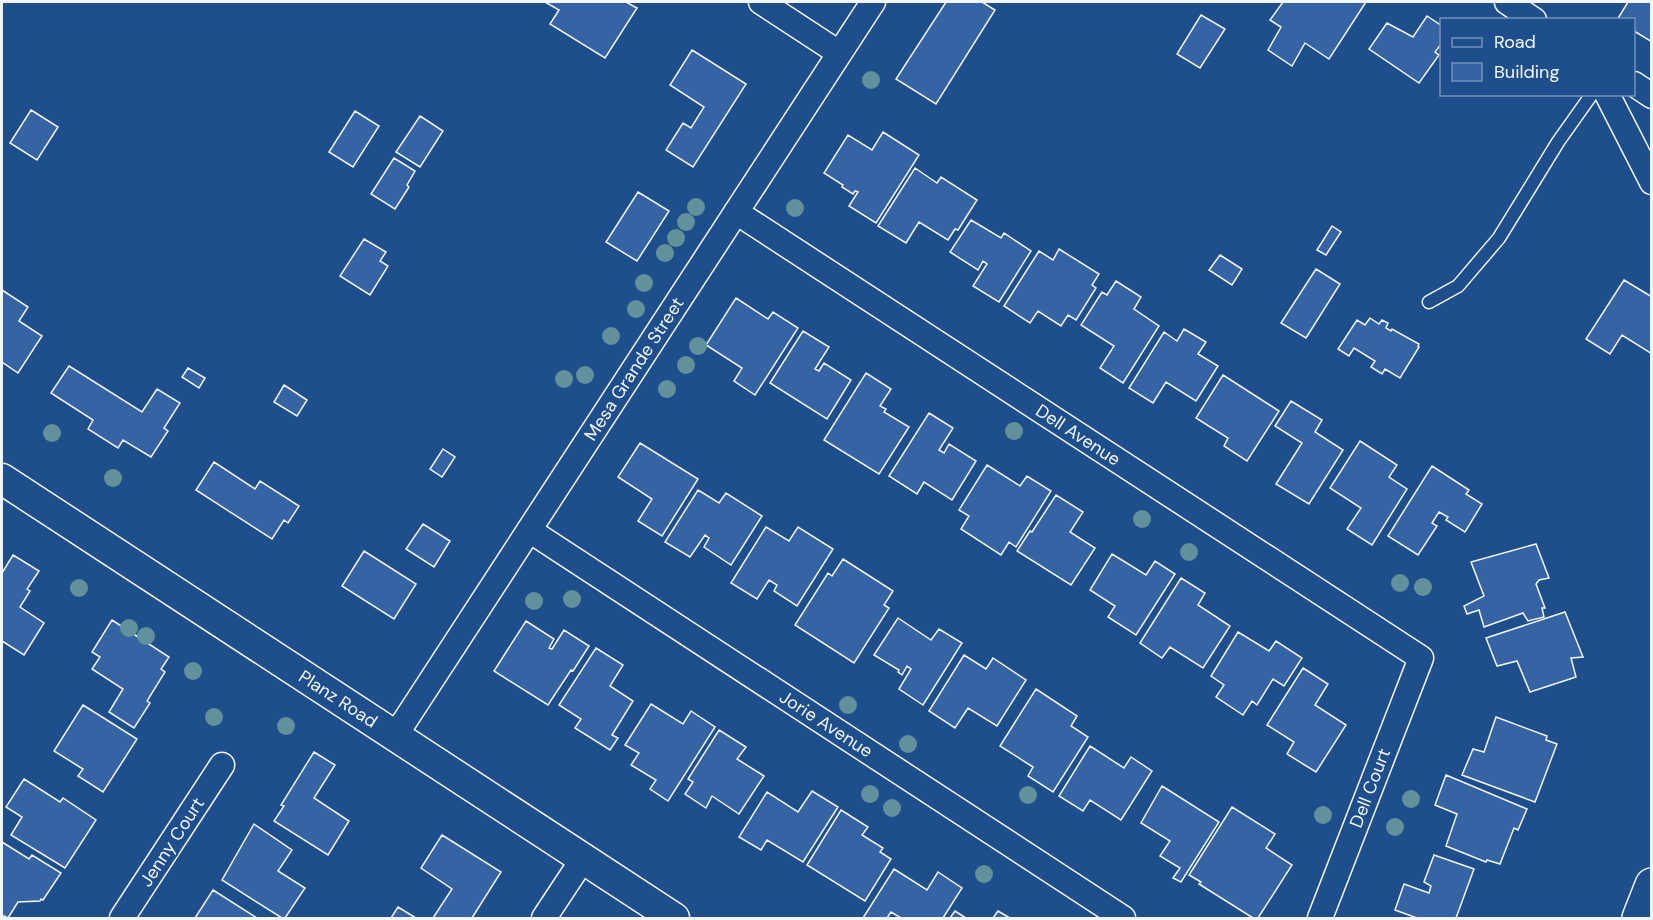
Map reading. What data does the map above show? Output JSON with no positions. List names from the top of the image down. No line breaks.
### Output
{"streets":{"street":["Mesa Grande Street","Dell Avenue","Planz Road","Jorie Avenue","Dell Court","Jenny Court"]},"crossings":[["Mesa Grande Street","Dell Avenue"],["Mesa Grande Street","Planz Road"],["Mesa Grande Street","Jorie Avenue"],["Dell Avenue","Dell Court"]],"legend":["Road","Building"]}
